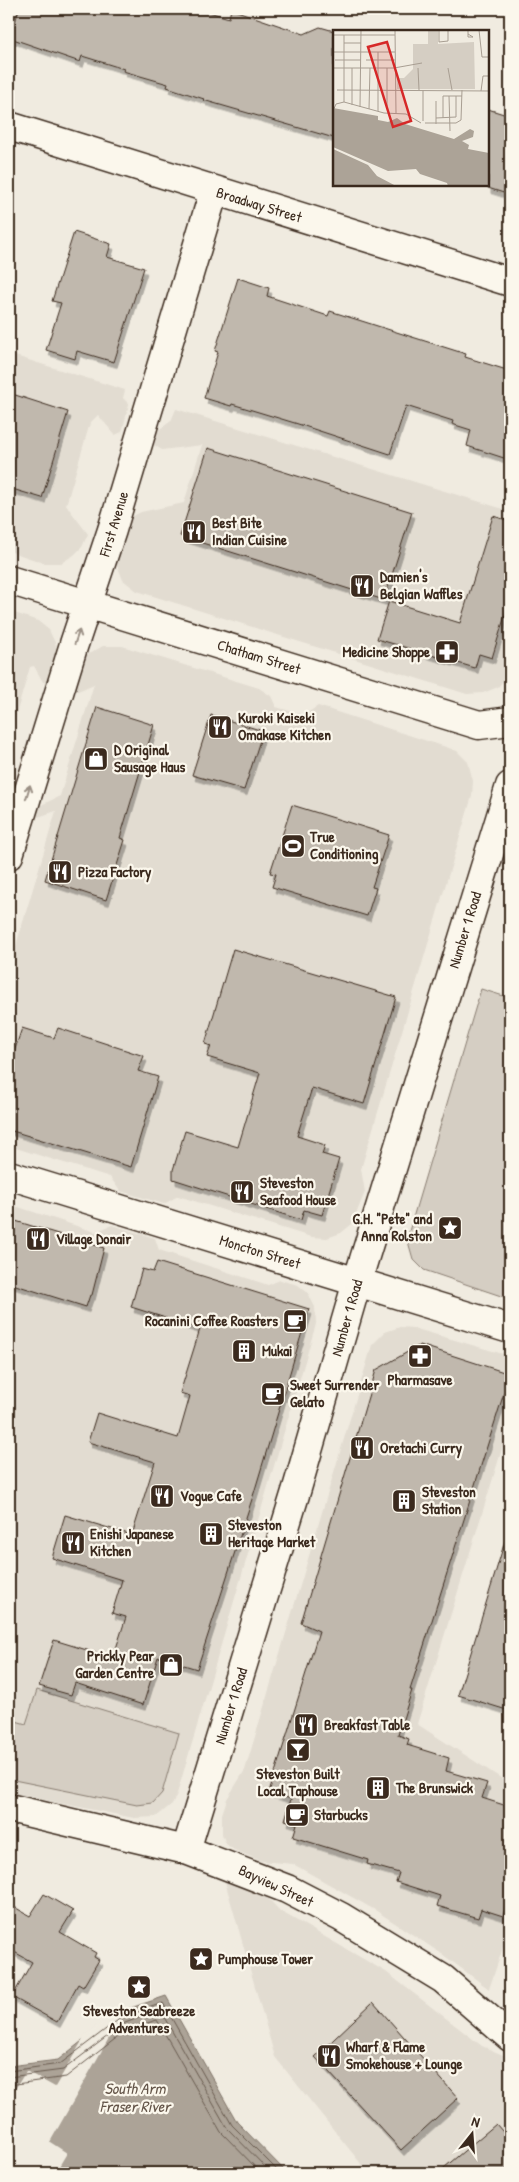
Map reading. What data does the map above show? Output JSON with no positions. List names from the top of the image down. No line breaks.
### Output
{"streets":{"street":["Broadway Street","First Avenue","Chatham Street","Number 1 Road","Moncton Street","Bayview Street"]},"crossings":[["Broadway Street","First Avenue"],["First Avenue","Chatham Street"],["Number 1 Road","Moncton Street"],["Number 1 Road","Bayview Street"]],"one_way":["First Avenue"],"water":["South Arm Fraser River"],"places":{"restaurant":["Best Bite Indian Cuisine","Damien's Belgian Waffles","Kuroki Kaiseki Omakase Kitchen","Pizza Factory","Steveston Seafood House","Village Donair","Oretachi Curry","Vogue Cafe","Enishi Japanese Kitchen","Breakfast Table","Wharf & Flame Smokehouse + Lounge"],"pharmacy":["Medicine Shoppe","Pharmasave"],"shop":["D Original Sausage Haus","Prickly Pear Garden Centre"],"sports":["True Conditioning"],"place":["G.H. \"Pete\" and Anna Rolston","Pumphouse Tower","Steveston Seabreeze Adventures"],"cafe":["Rocanini Coffee Roasters","Sweet Surrender Gelato","Starbucks"],"building":["Mukai","Steveston Station","Steveston Heritage Market","The Brunswick"],"bar":["Steveston Built Local Taphouse"]},"north":"top"}
